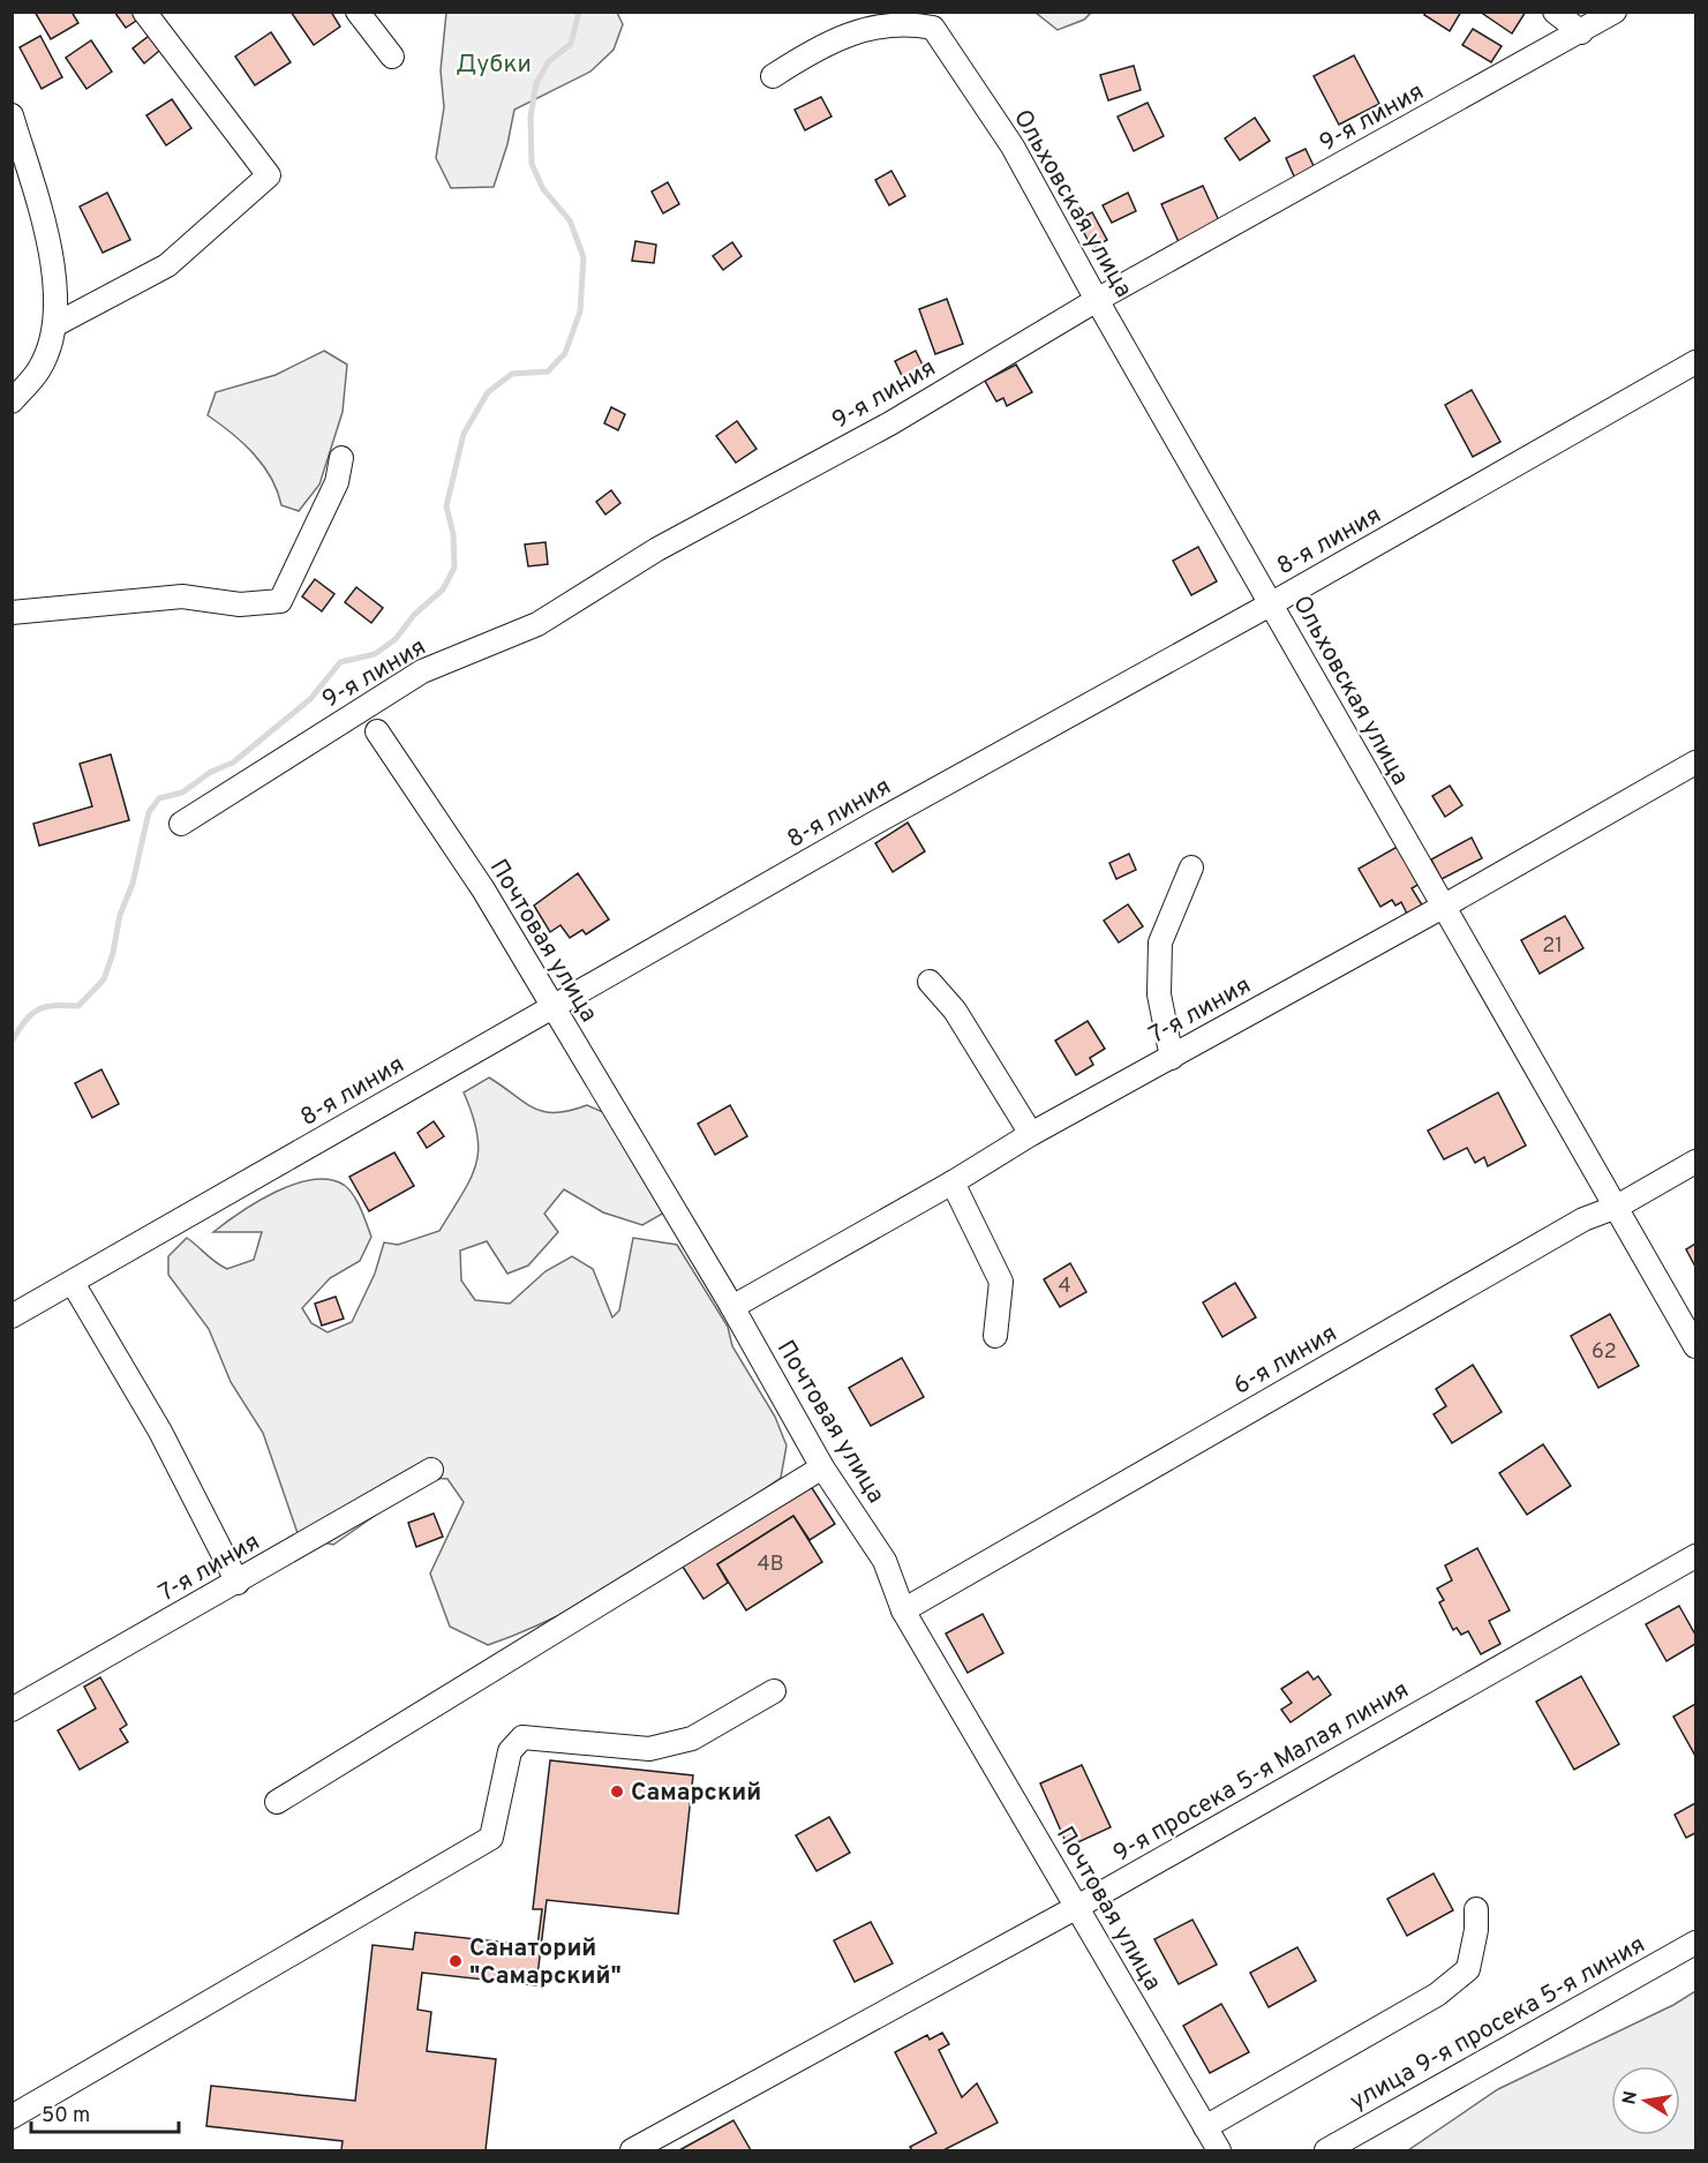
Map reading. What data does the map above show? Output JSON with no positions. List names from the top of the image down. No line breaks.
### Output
{"streets":{"street":["9-я линия","Ольховская улица","8-я линия","Почтовая улица","7-я линия","6-я линия","9-я просека 5-я Малая линия","улица 9-я просека 5-я линия"]},"crossings":[["9-я линия","Ольховская улица"],["Ольховская улица","8-я линия"],["Ольховская улица","7-я линия"],["Ольховская улица","6-я линия"],["8-я линия","Почтовая улица"],["Почтовая улица","7-я линия"],["Почтовая улица","6-я линия"],["Почтовая улица","9-я просека 5-я Малая линия"]],"parks":["Дубки"],"places":["Самарский","Санаторий \"Самарский\""],"house_numbers":["21","4","62","4В"],"scale_bar":"50 m","north":"left"}
